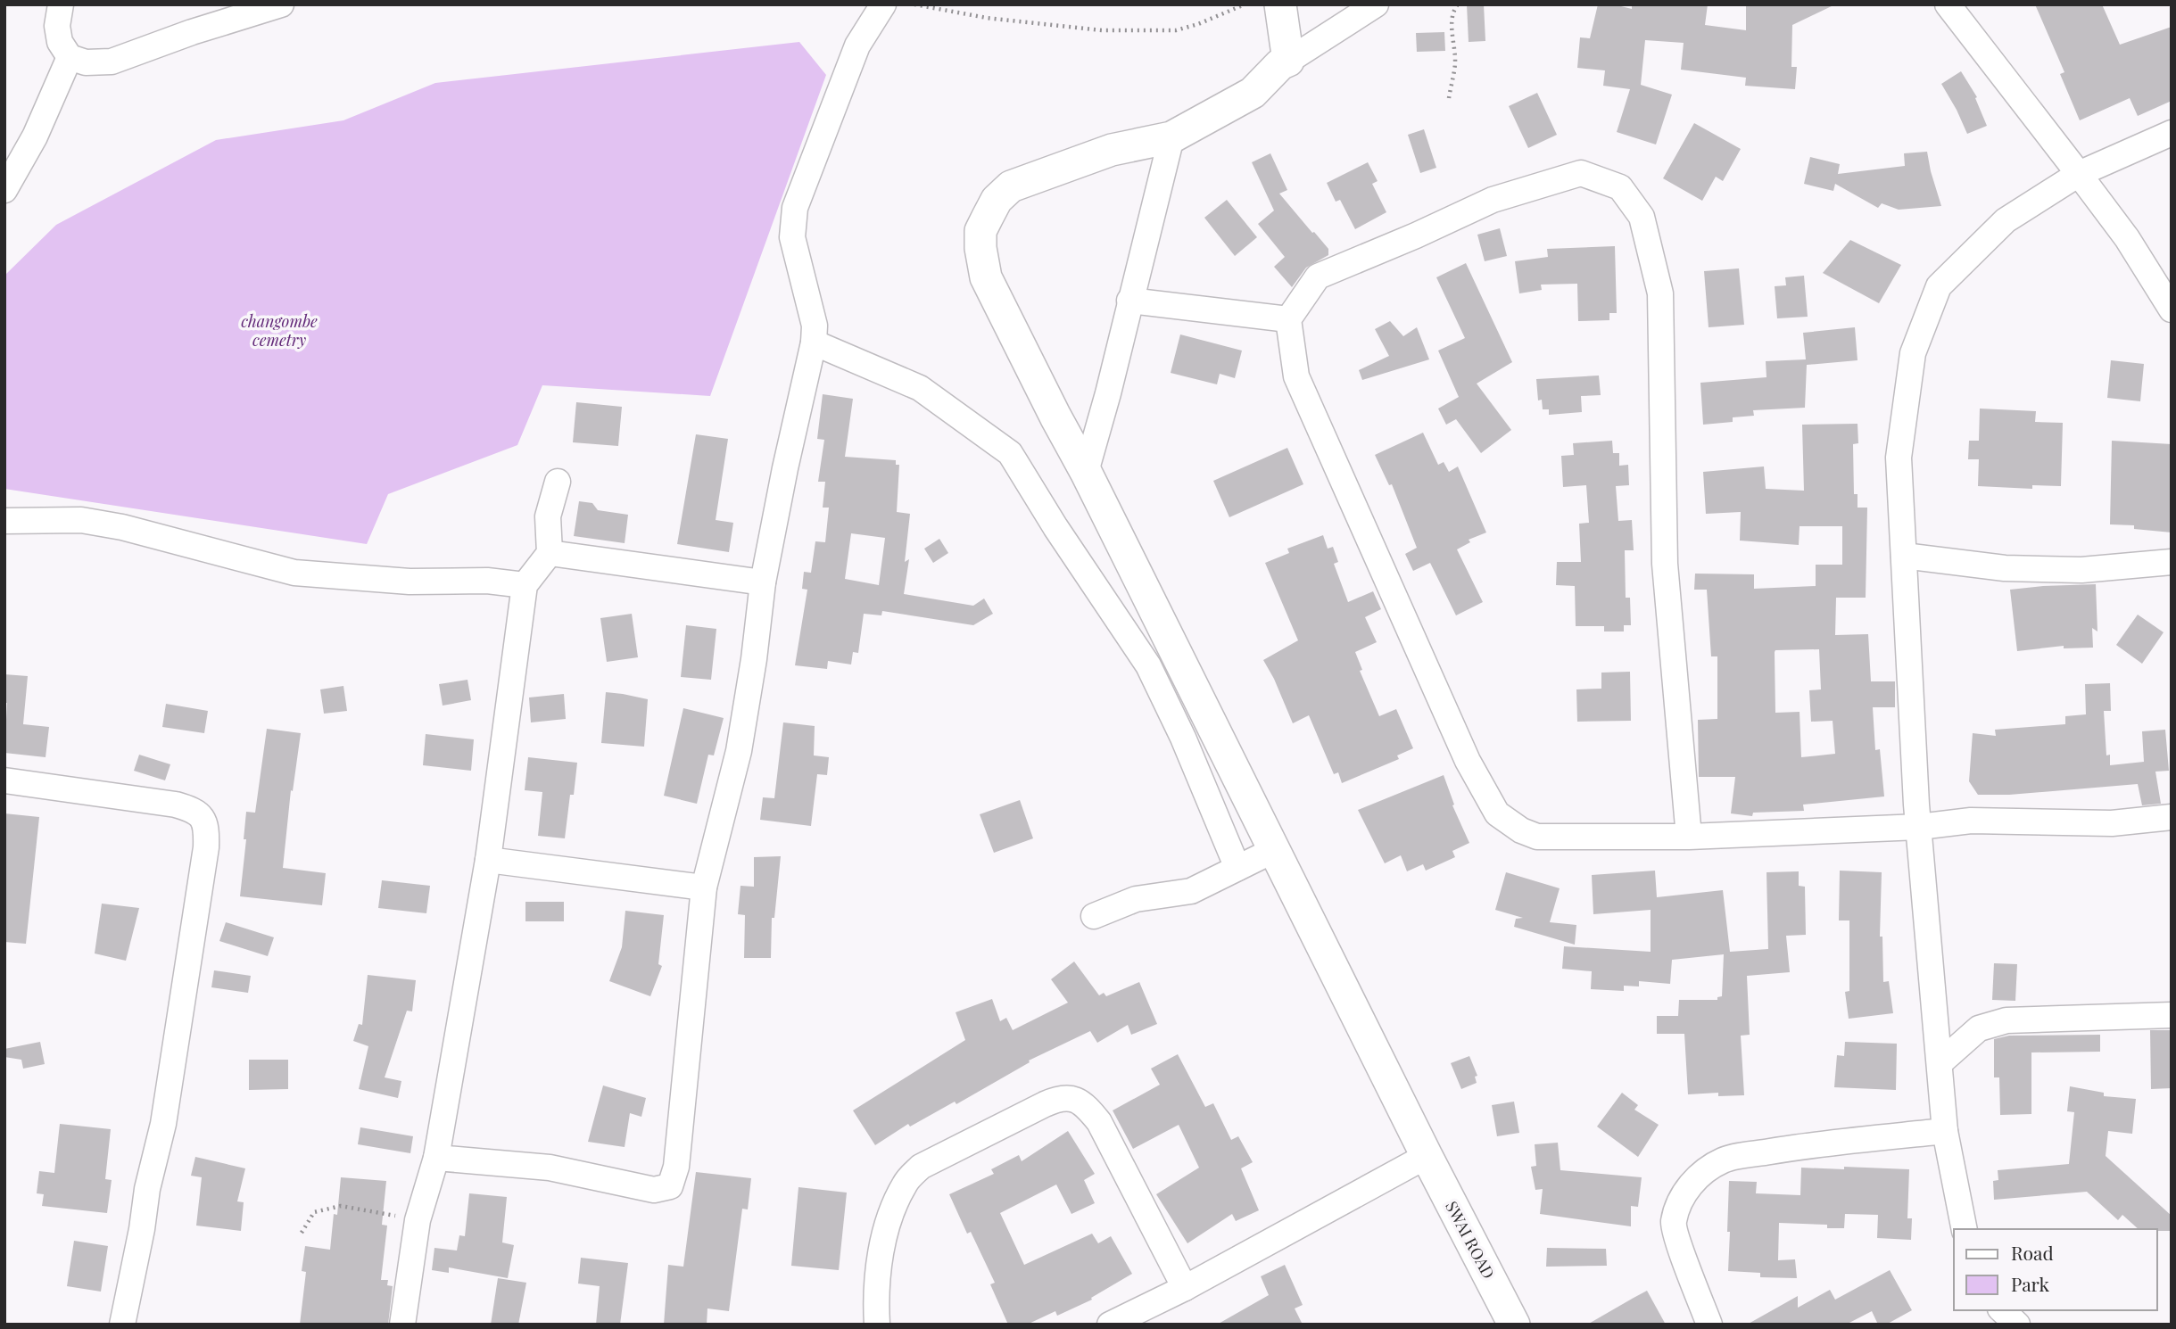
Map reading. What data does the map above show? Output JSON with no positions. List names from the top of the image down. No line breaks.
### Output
{"streets":{"street":["SWAI ROAD"]},"parks":["changombe cemetry"],"legend":["Road","Park"]}
